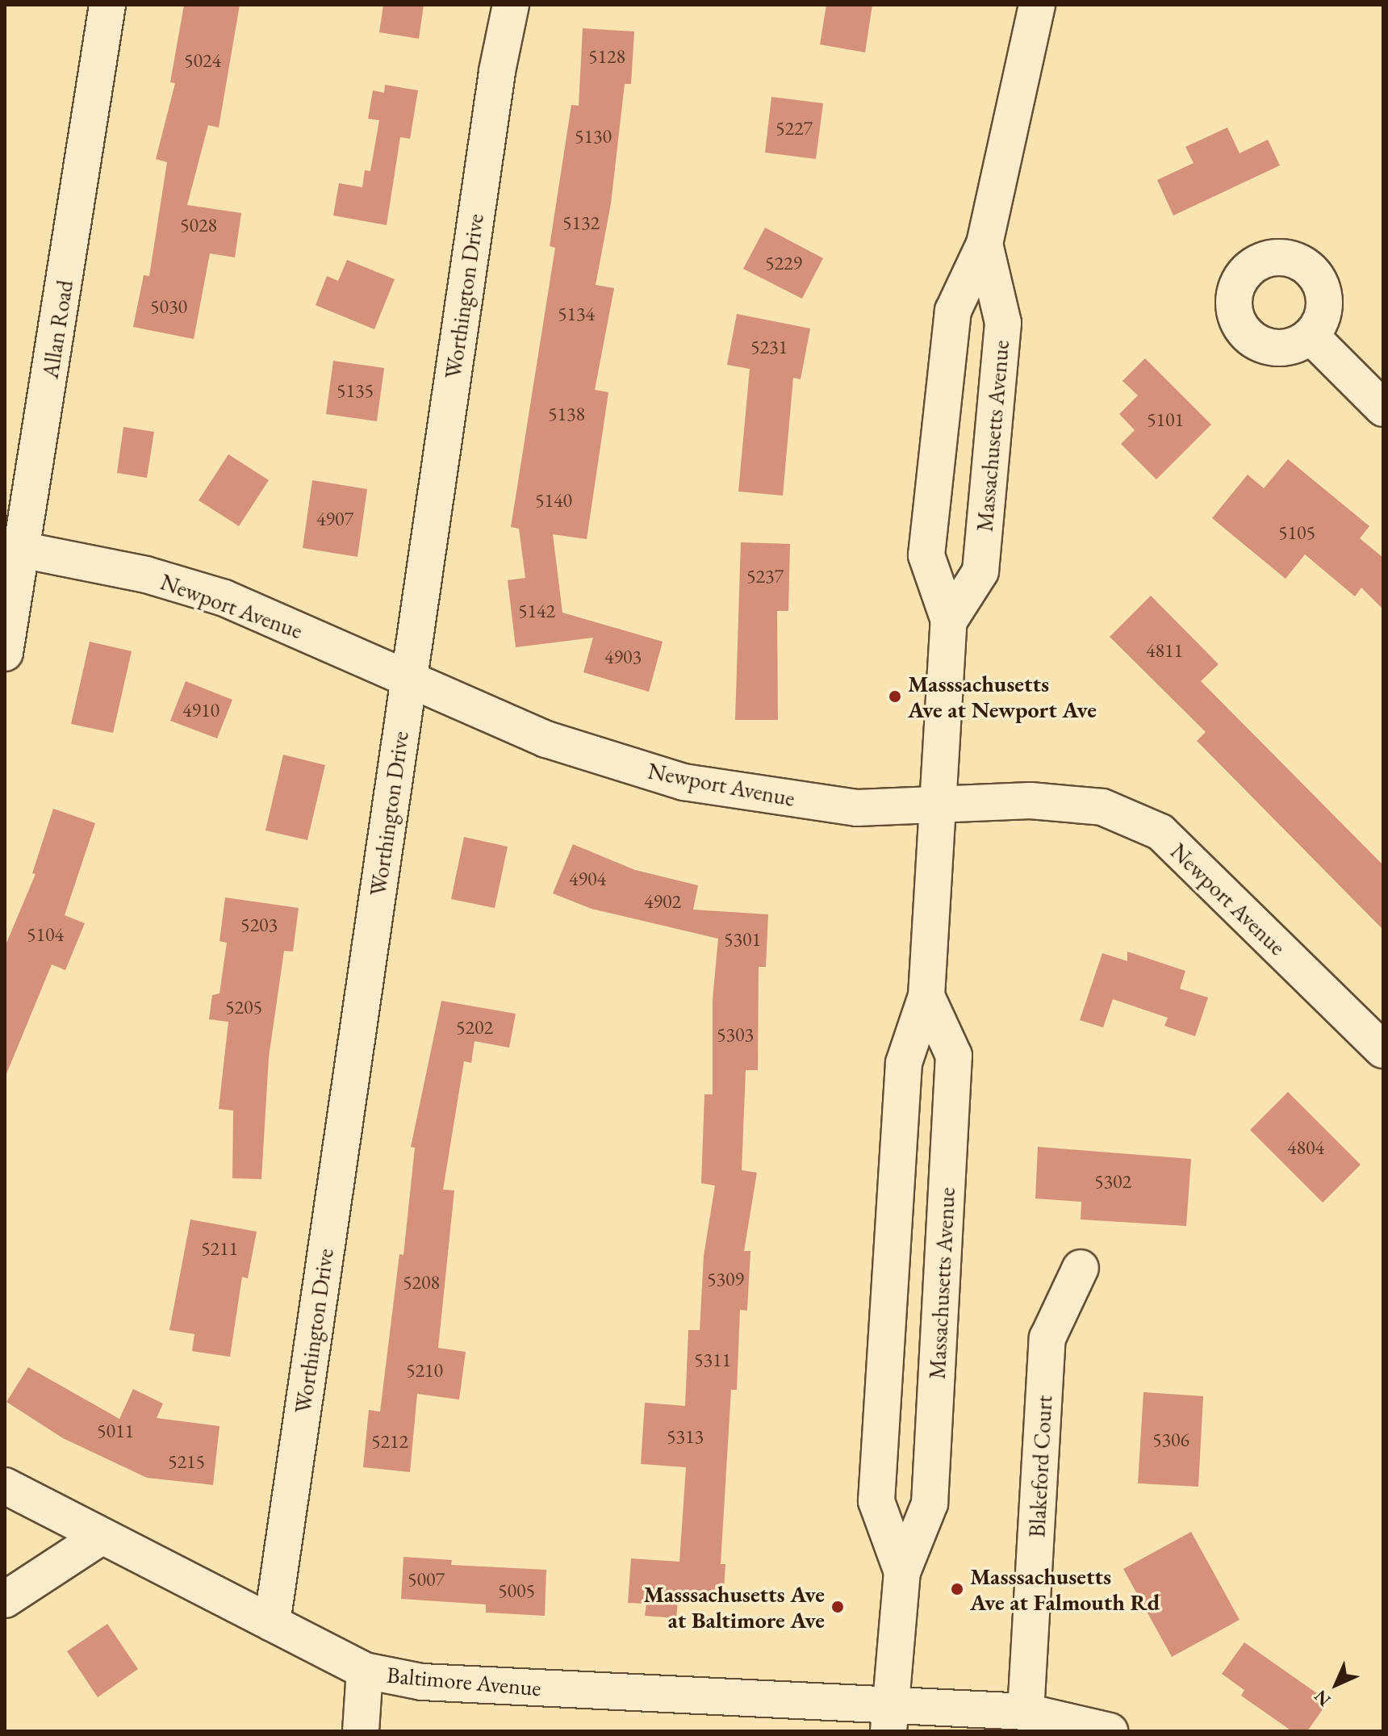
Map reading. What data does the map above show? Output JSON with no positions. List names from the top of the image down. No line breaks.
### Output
{"streets":{"street":["Worthington Drive","Allan Road","Massachusetts Avenue","Newport Avenue","Blakeford Court","Baltimore Avenue"]},"crossings":[["Worthington Drive","Newport Avenue"],["Worthington Drive","Baltimore Avenue"],["Allan Road","Newport Avenue"],["Massachusetts Avenue","Newport Avenue"],["Massachusetts Avenue","Baltimore Avenue"],["Blakeford Court","Baltimore Avenue"]],"places":["Masssachusetts Ave at Newport Ave","Masssachusetts Ave at Falmouth Rd","Masssachusetts Ave at Baltimore Ave"],"house_numbers":["5128","5024","5227","5130","5132","5028","5229","5030","5134","5231","5135","5138","5101","5140","4907","5105","5237","5142","4811","4903","4910","4904","4902","5203","5104","5301","5205","5202","5303","4804","5302","5211","5309","5208","5311","5210","5011","5313","5306","5212","5215","5007","5005"],"north":"bottom left"}
